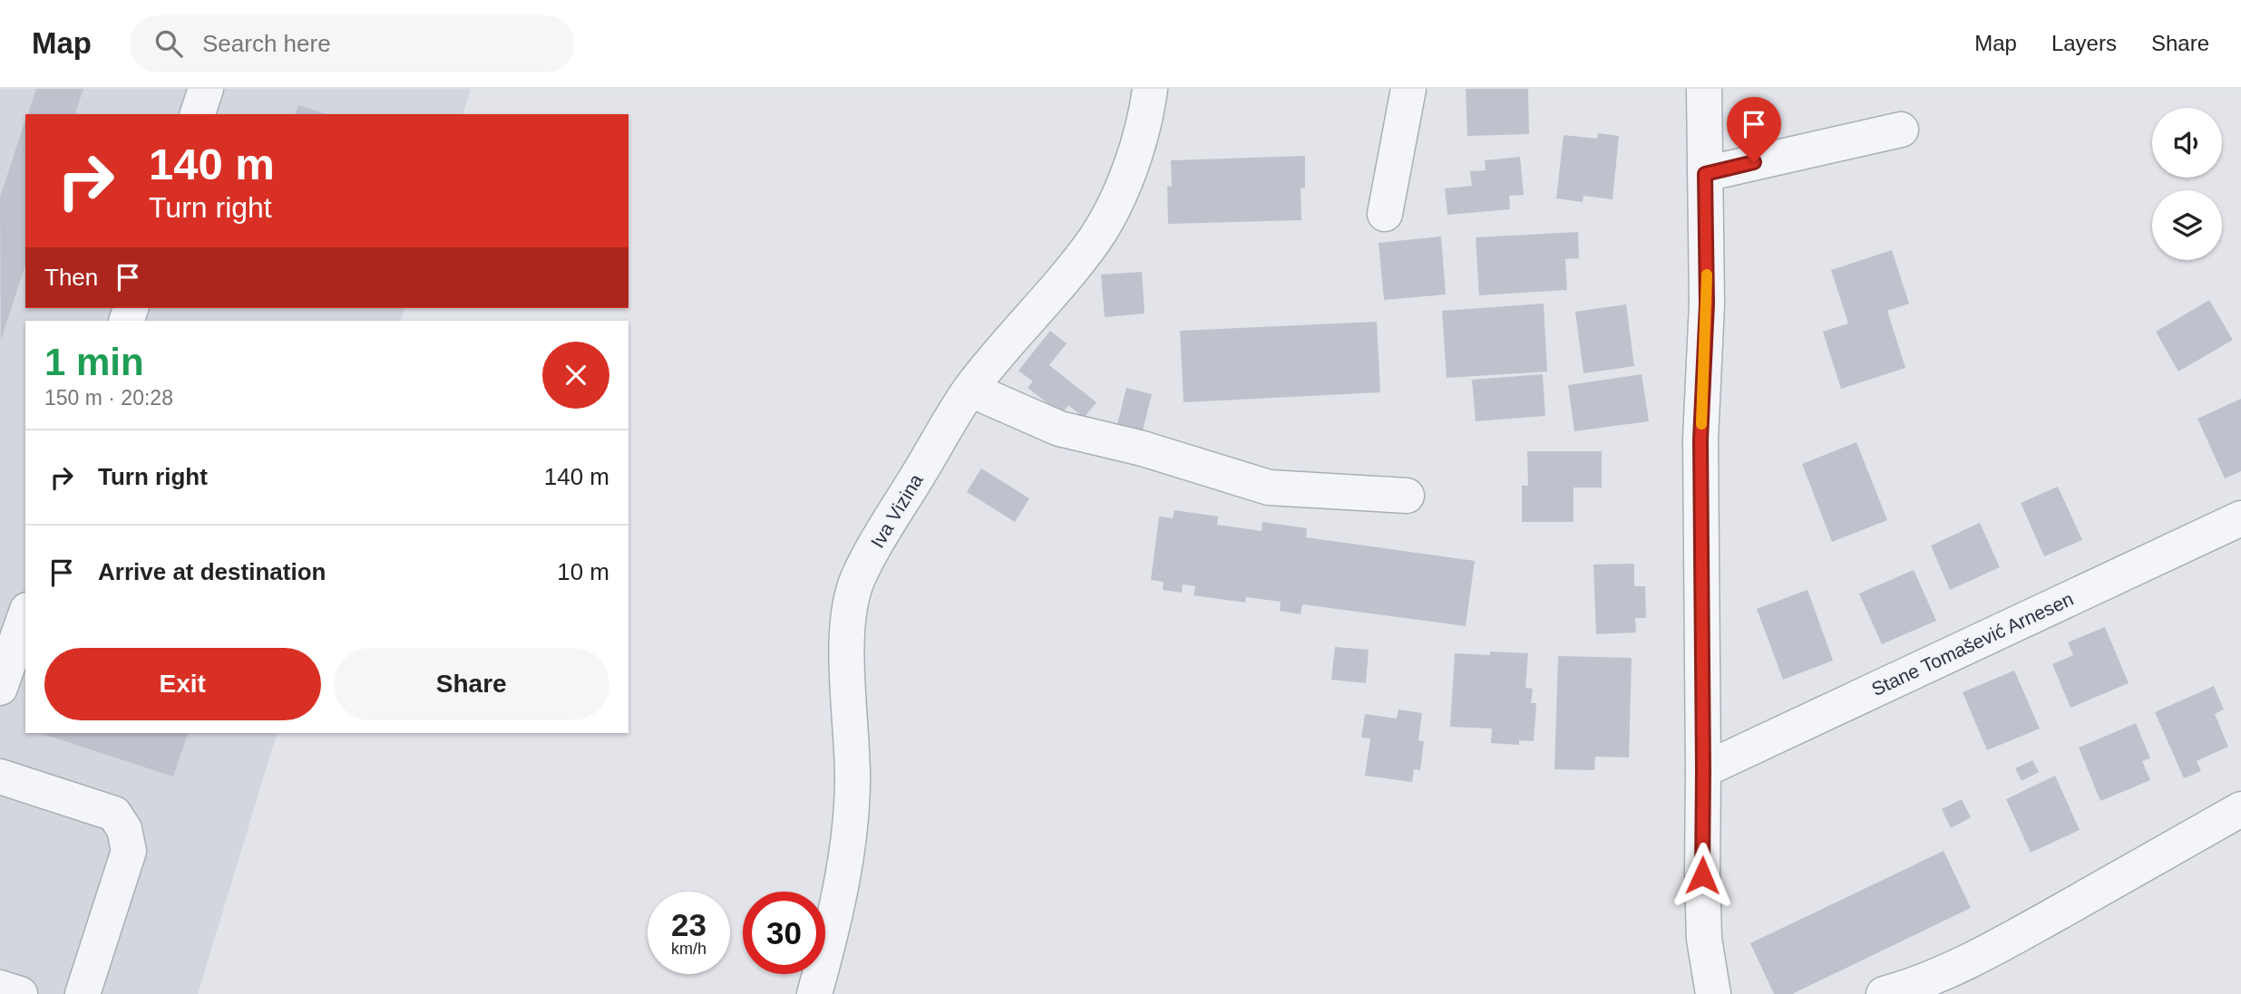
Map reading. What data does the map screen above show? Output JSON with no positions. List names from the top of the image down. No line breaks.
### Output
{"streets":{"street":["Iva Vizina","Stane Tomašević Arnesen"]},"page":{"header":"Map","search":"Search here","nav":["Map","Layers","Share"],"turn":["140 m","Turn right"],"then":"Then","heading":["1 min","150 m · 20:28"],"list":[{"name":"Turn right","value":"140 m"},{"name":"Arrive at destination","value":"10 m"}],"buttons":["Exit","Share"],"speed":"23 km/h","limit":"30"}}
